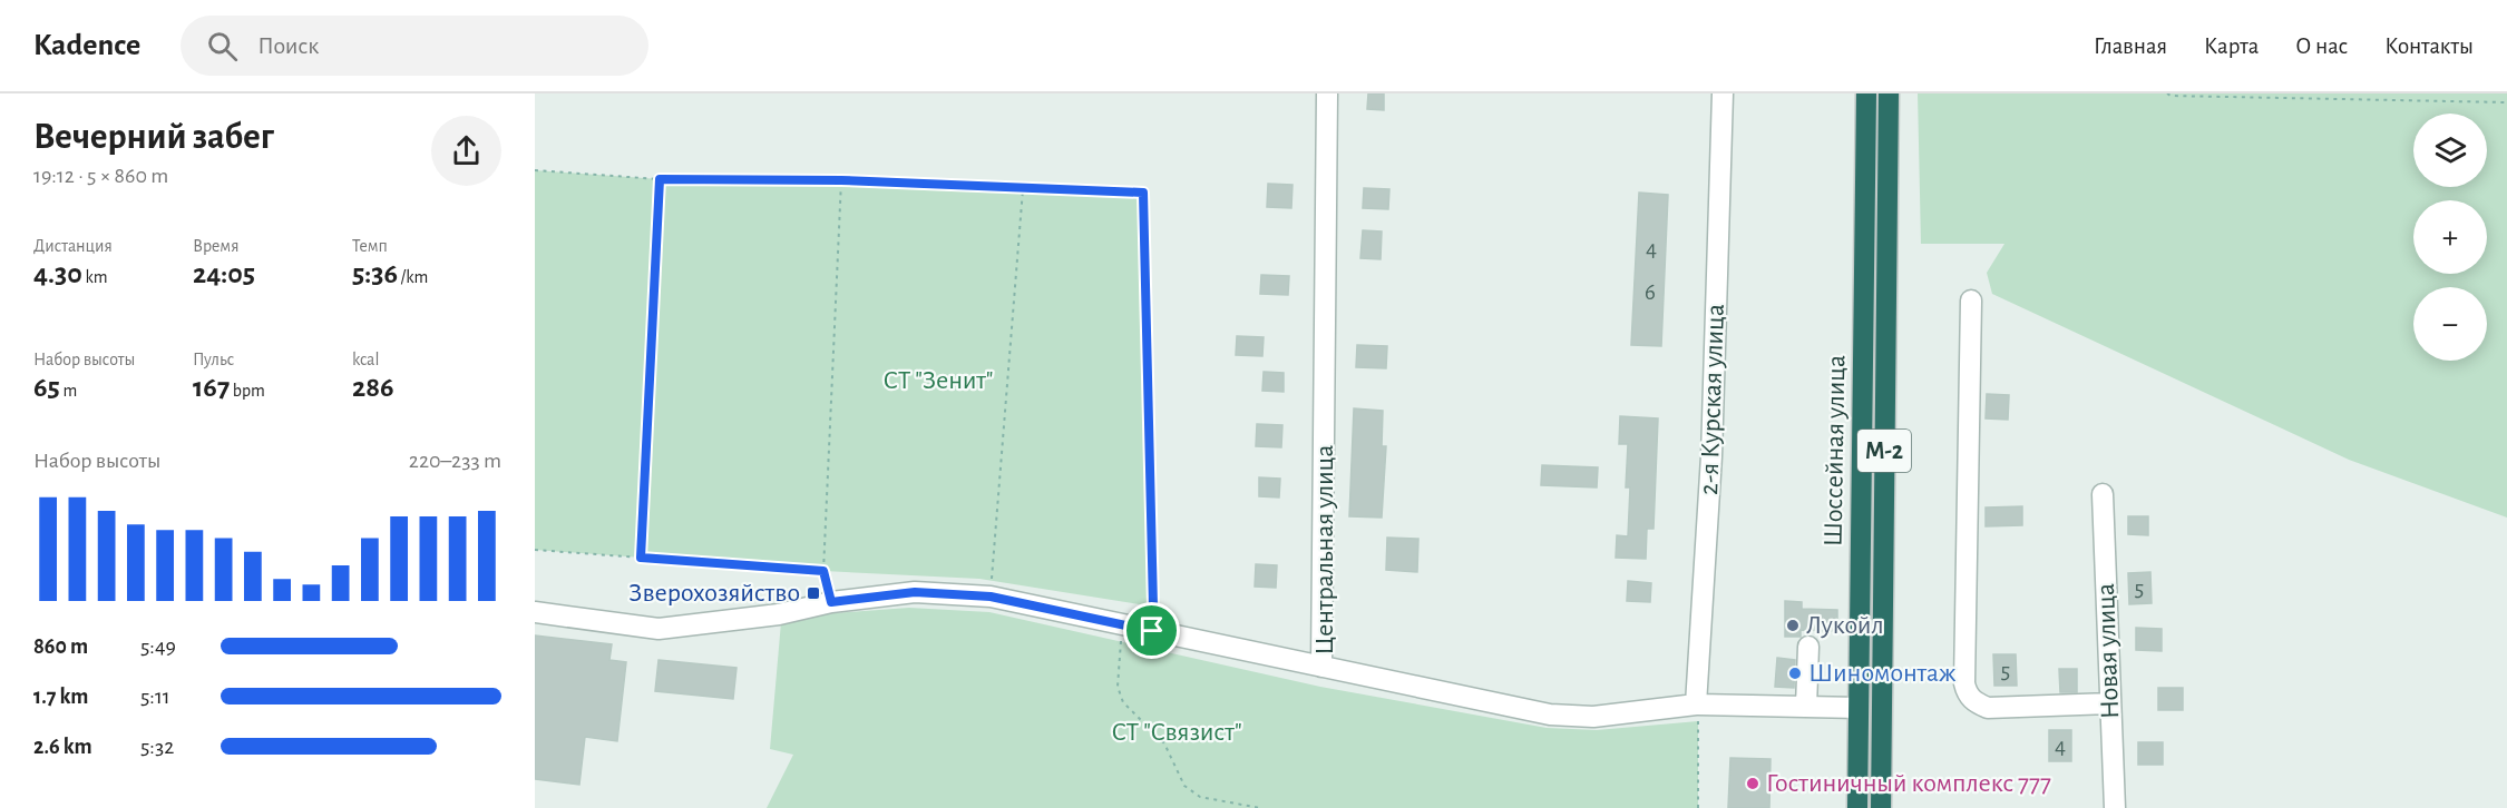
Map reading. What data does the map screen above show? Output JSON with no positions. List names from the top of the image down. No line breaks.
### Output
{"streets":{"highway":["Шоссейная улица","М-2"],"street":["2-я Курская улица","Центральная улица","Новая улица"]},"crossings":[["2-я Курская улица","Центральная улица"],["Шоссейная улица","Центральная улица"]],"parks":["СТ \"Зенит\"","СТ \"Связист\""],"places":{"transit":["Зверохозяйство"],"other":["Лукойл","Шиномонтаж","Гостиничный комплекс 777"]},"house_numbers":["4","6","5","5","4"],"page":{"header":"Kadence","search":"Поиск","nav":["Главная","Карта","О нас","Контакты"],"heading":["Вечерний забег","19:12 · 5 × 860 m"],"map_buttons":["+","−"],"stats":[["Дистанция","4.30 km"],["Время","24:05"],["Темп","5:36 /km"],["Набор высоты","65 m"],["Пульс","167 bpm"],["kcal","286"]],"chart":["Набор высоты","220–233 m"],"list":[{"name":"860 m","note":"5:49"},{"name":"1.7 km","note":"5:11"},{"name":"2.6 km","note":"5:32"}]}}
